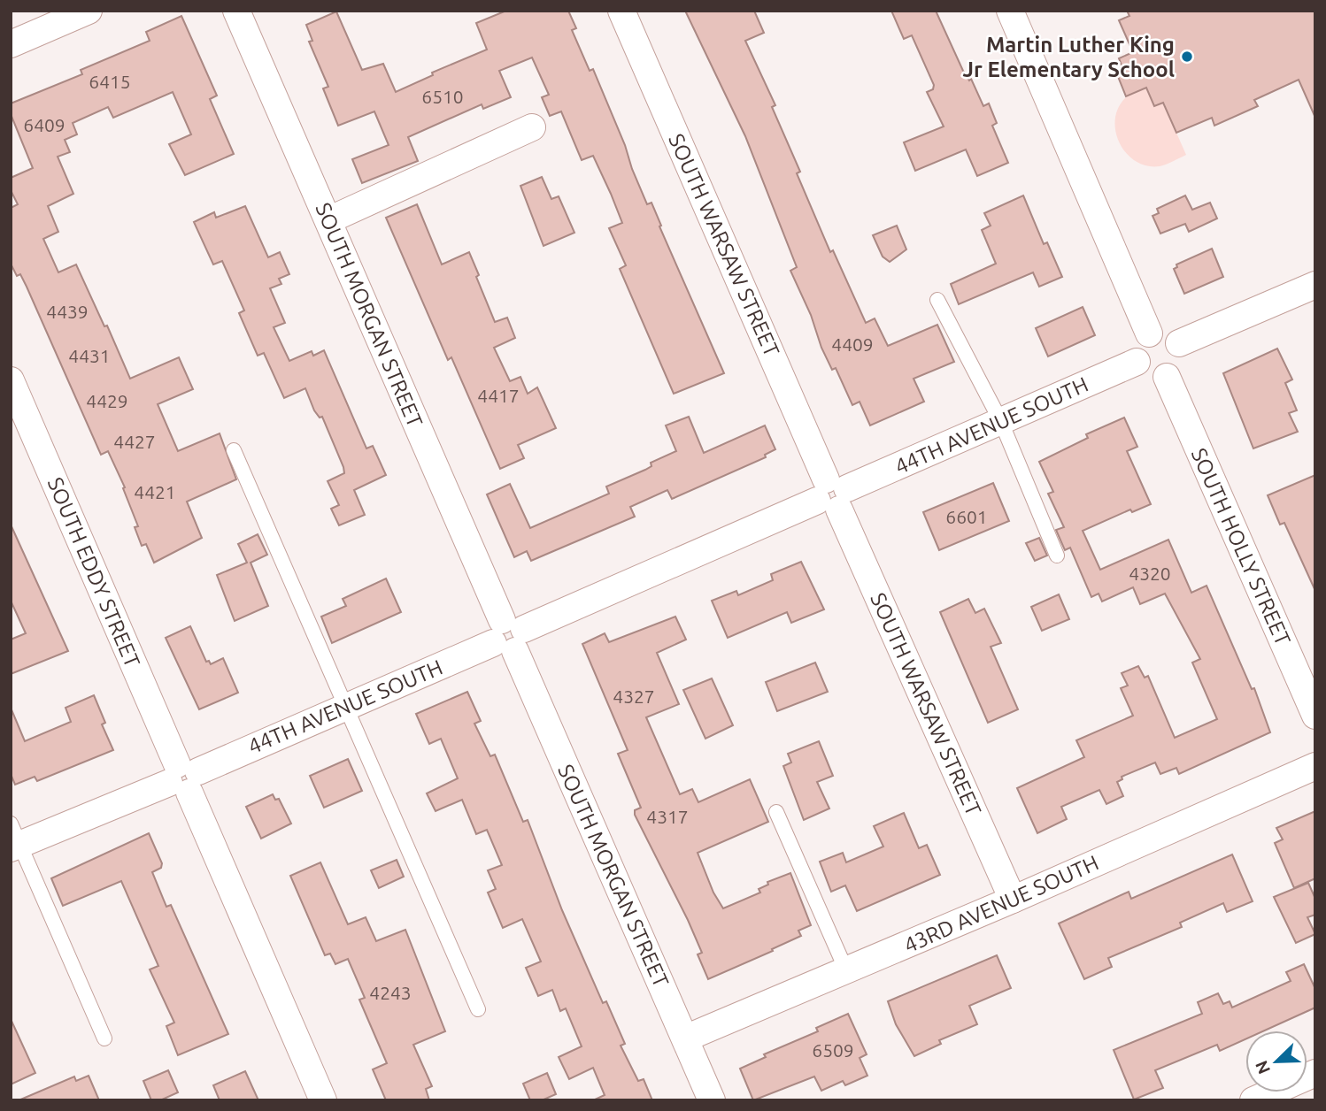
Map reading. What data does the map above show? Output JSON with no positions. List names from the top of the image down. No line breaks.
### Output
{"streets":{"street":["SOUTH WARSAW STREET","SOUTH MORGAN STREET","44TH AVENUE SOUTH","SOUTH HOLLY STREET","SOUTH EDDY STREET","43RD AVENUE SOUTH"]},"crossings":[["SOUTH WARSAW STREET","44TH AVENUE SOUTH"],["SOUTH WARSAW STREET","43RD AVENUE SOUTH"],["SOUTH MORGAN STREET","44TH AVENUE SOUTH"],["SOUTH MORGAN STREET","43RD AVENUE SOUTH"],["44TH AVENUE SOUTH","SOUTH HOLLY STREET"],["44TH AVENUE SOUTH","SOUTH EDDY STREET"]],"places":["Martin Luther King Jr Elementary School"],"house_numbers":["6415","6510","6409","4439","4409","4431","4417","4429","4427","4421","6601","4320","4327","4317","4243","6509"],"north":"bottom left"}
